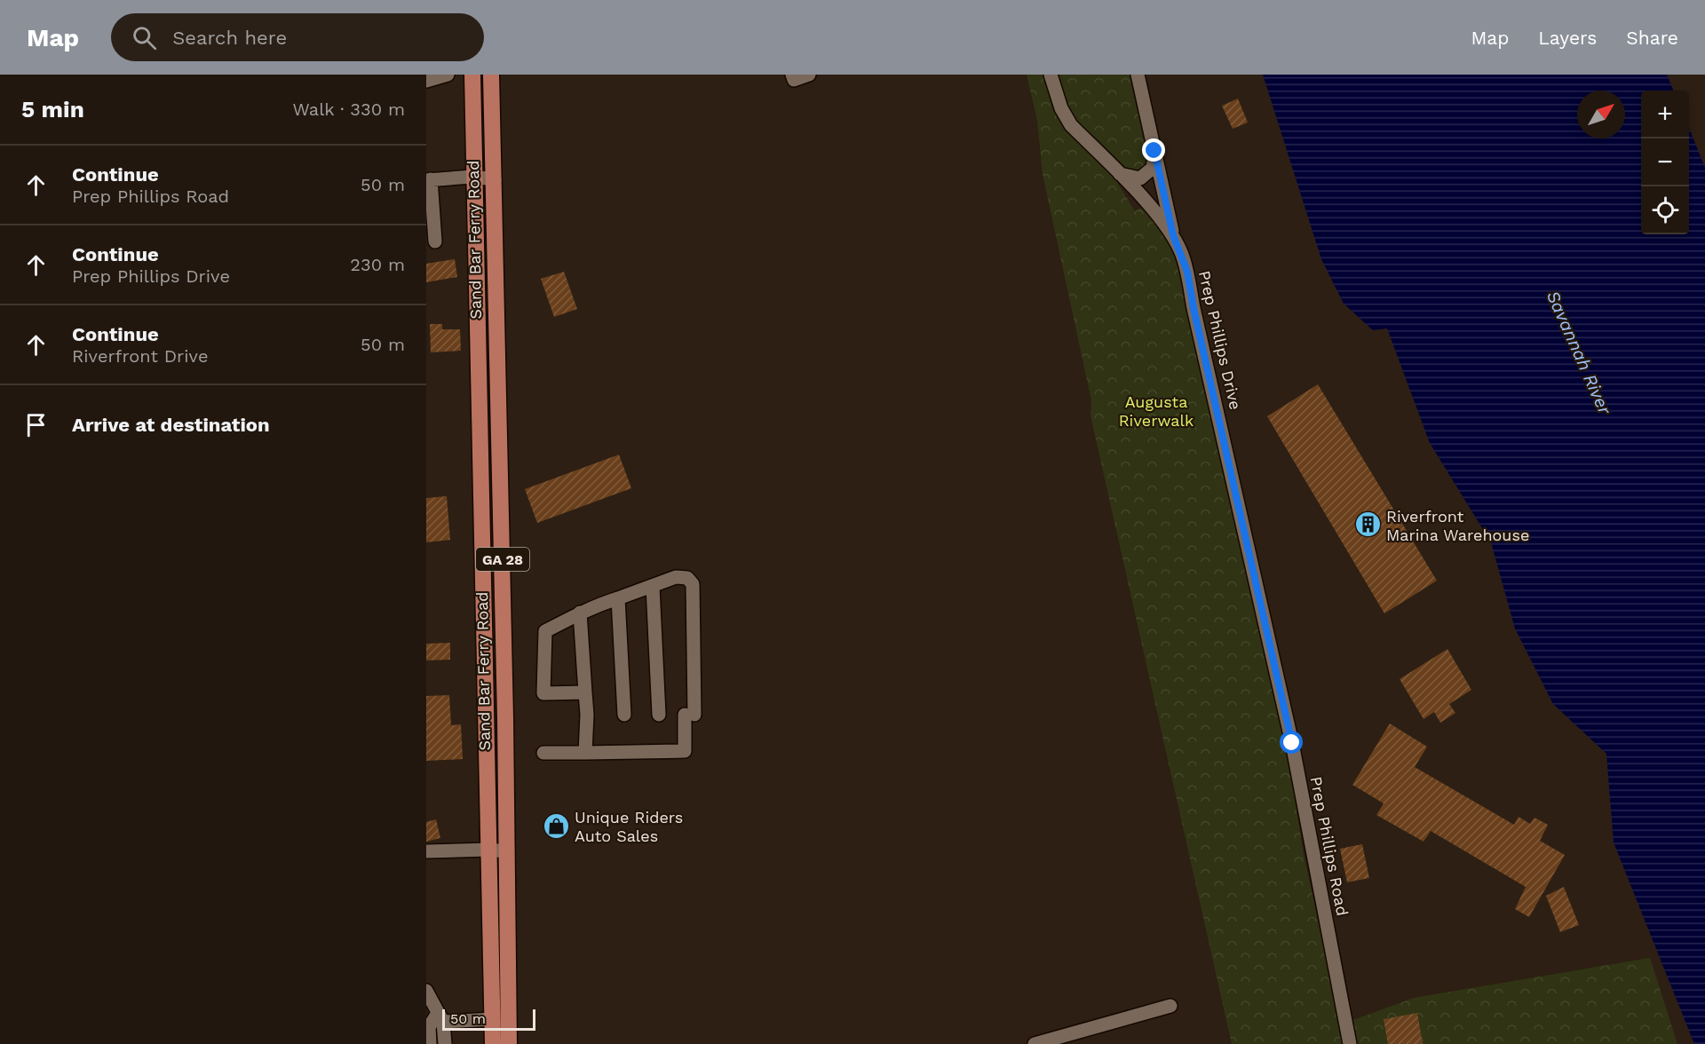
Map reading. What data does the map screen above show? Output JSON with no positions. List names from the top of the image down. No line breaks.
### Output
{"streets":{"main road":["Sand Bar Ferry Road","GA 28"],"street":["Prep Phillips Drive","Prep Phillips Road"]},"crossings":[["Prep Phillips Drive","Prep Phillips Road"]],"water":["Savannah River"],"parks":["Augusta Riverwalk"],"places":{"building":["Riverfront Marina Warehouse"],"shop":["Unique Riders Auto Sales"]},"scale_bar":"50 m","north":"top right","page":{"header":"Map","search":"Search here","nav":["Map","Layers","Share"],"heading":["5 min","Walk · 330 m"],"map_buttons":["+","−"],"list":[["Continue","Prep Phillips Road","50 m"],["Continue","Prep Phillips Drive","230 m"],["Continue","Riverfront Drive","50 m"],"Arrive at destination"],"scale":"50 m"}}
